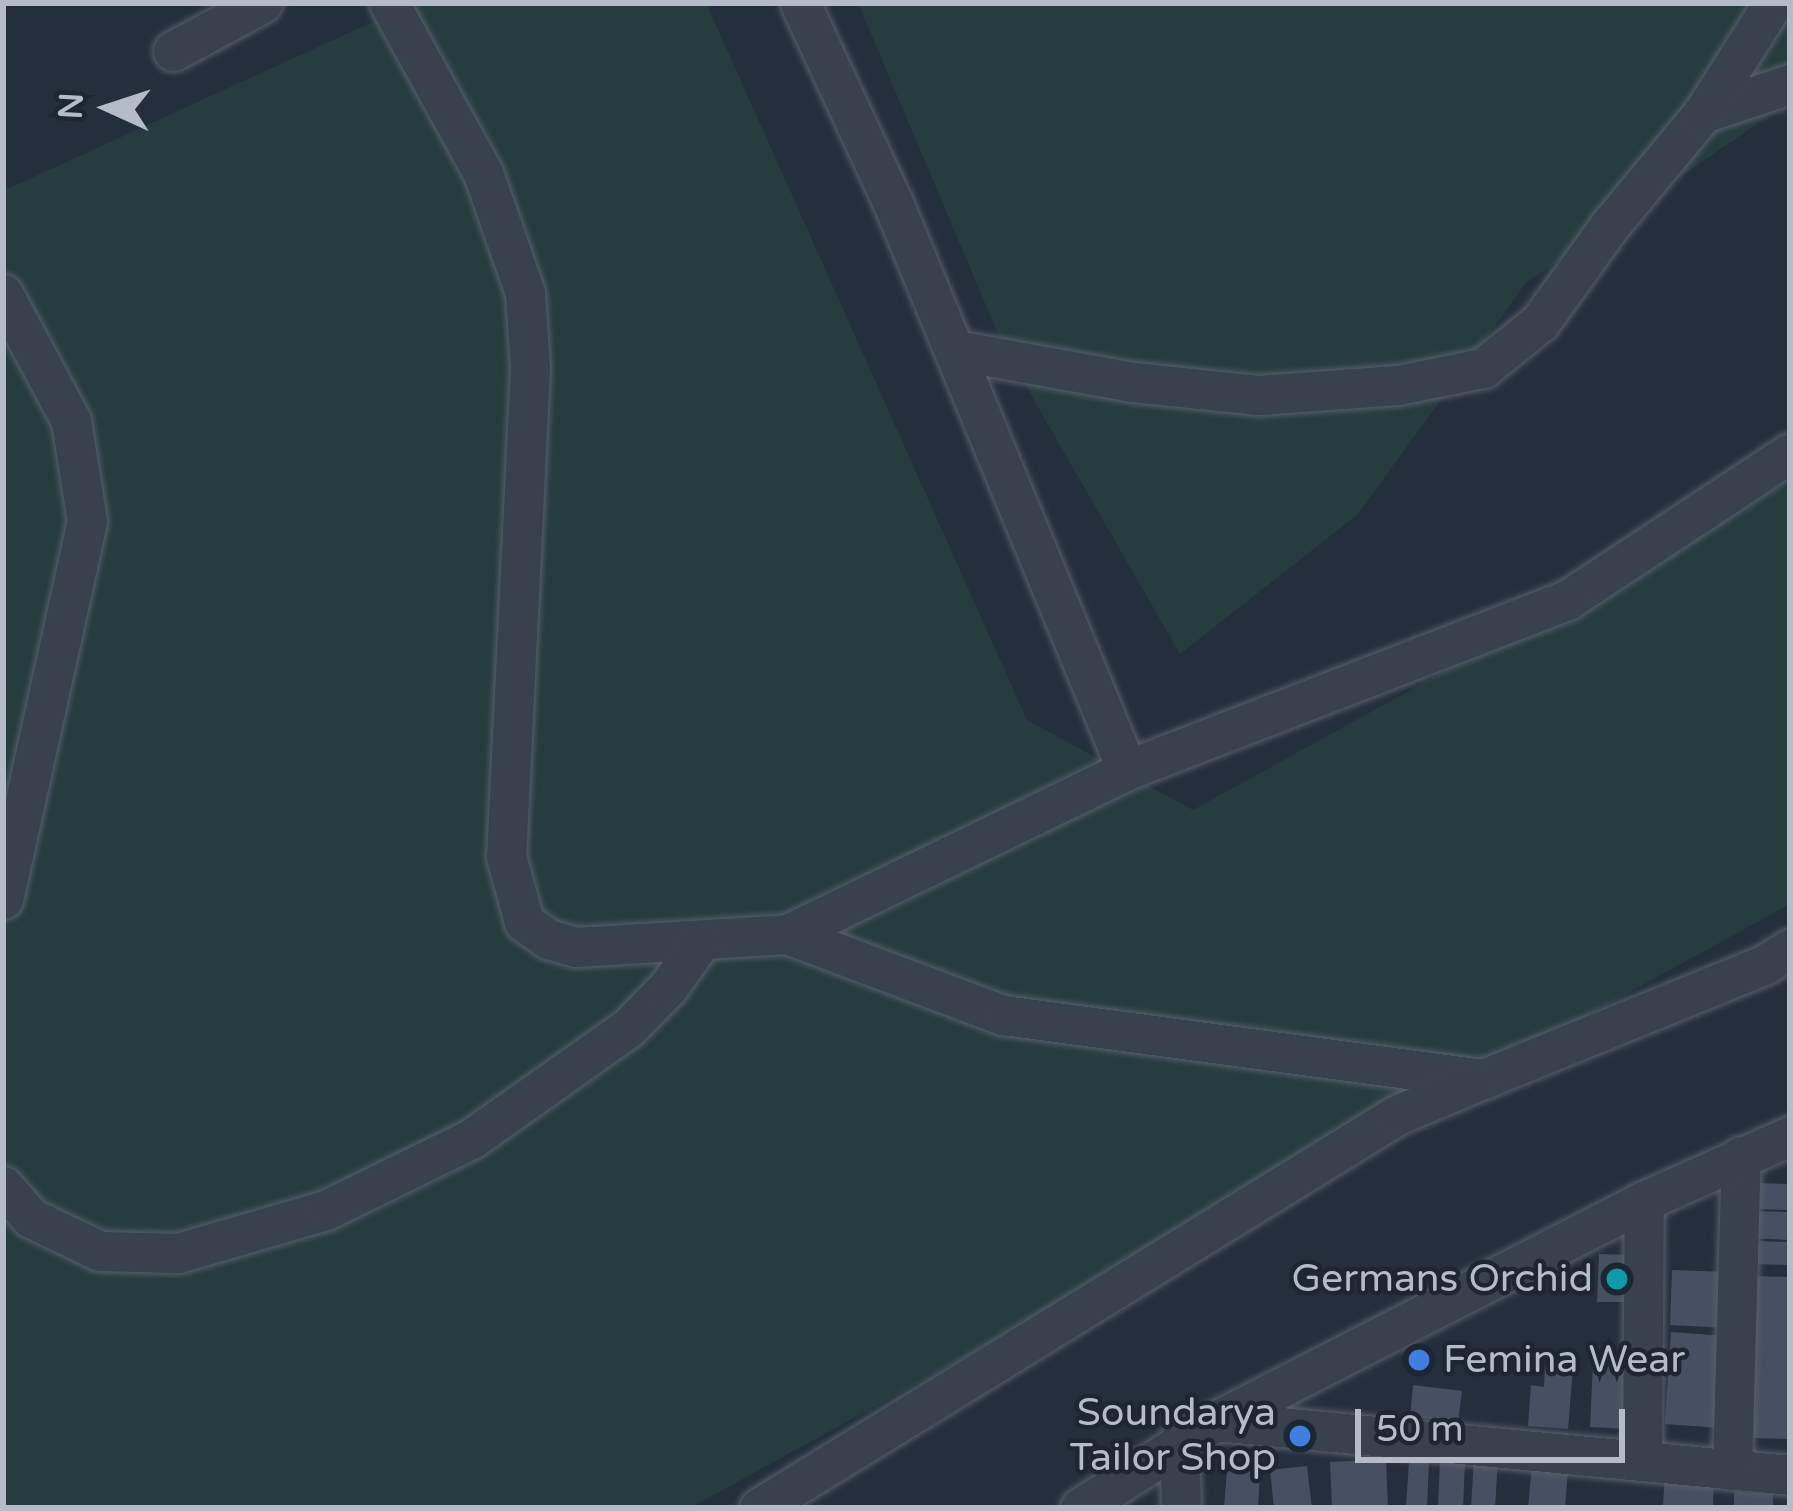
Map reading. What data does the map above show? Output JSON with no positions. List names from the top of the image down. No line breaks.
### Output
{"places":["Germans Orchid","Femina Wear","Soundarya Tailor Shop"],"scale_bar":"50 m","north":"left"}
